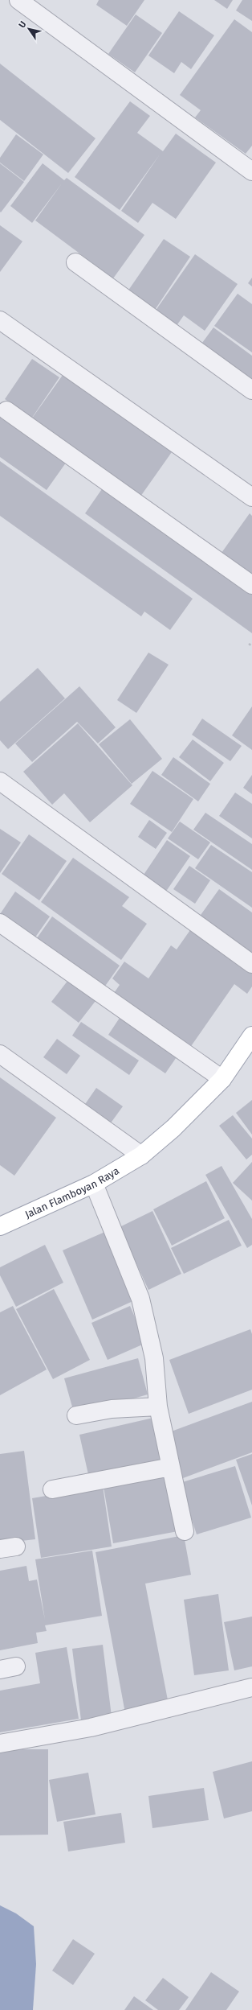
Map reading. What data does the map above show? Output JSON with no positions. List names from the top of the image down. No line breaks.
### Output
{"streets":{"main road":["Jalan Flamboyan Raya"]},"north":"top left"}
